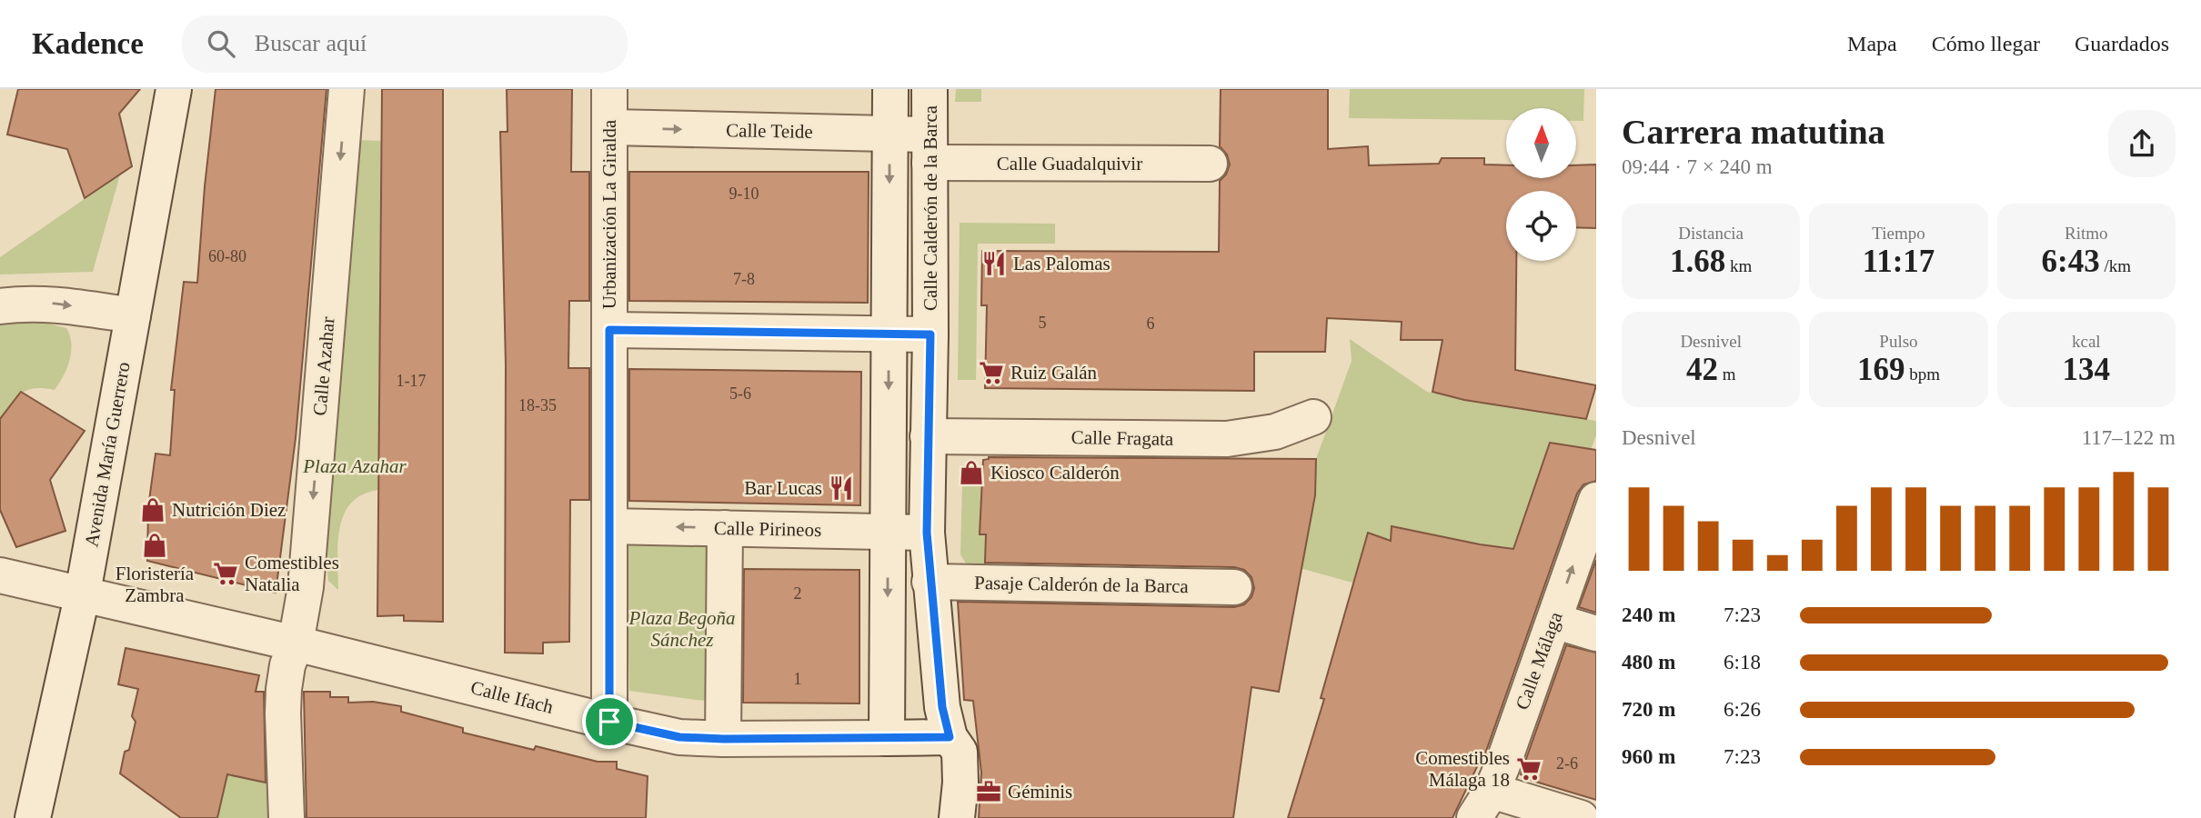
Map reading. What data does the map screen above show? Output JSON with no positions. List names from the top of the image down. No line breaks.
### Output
{"streets":{"street":["Calle Teide","Calle Guadalquivir","Calle Calderón de la Barca","Urbanización La Giralda","Calle Azahar","Calle Fragata","Avenida María Guerrero","Calle Pirineos","Pasaje Calderón de la Barca","Calle Málaga","Calle Ifach"]},"crossings":[["Calle Teide","Calle Guadalquivir"],["Calle Teide","Calle Calderón de la Barca"],["Calle Teide","Urbanización La Giralda"],["Calle Guadalquivir","Calle Calderón de la Barca"],["Calle Calderón de la Barca","Calle Fragata"],["Calle Calderón de la Barca","Calle Pirineos"],["Calle Calderón de la Barca","Pasaje Calderón de la Barca"],["Calle Calderón de la Barca","Calle Ifach"],["Urbanización La Giralda","Calle Pirineos"],["Urbanización La Giralda","Calle Ifach"],["Calle Azahar","Calle Ifach"],["Avenida María Guerrero","Calle Ifach"]],"one_way":["Calle Azahar","Calle Málaga"],"parks":["Plaza Azahar","Plaza Begoña Sánchez"],"places":{"restaurant":["Las Palomas","Bar Lucas"],"supermarket":["Ruiz Galán","Comestibles Natalia","Comestibles Málaga 18"],"shop":["Kiosco Calderón","Nutrición Diez","Floristería Zambra"],"office":["Géminis"]},"house_numbers":["9-10","60-80","7-8","5","6","1-17","5-6","18-35","2","1","2-6"],"north":"top","page":{"header":"Kadence","search":"Buscar aquí","nav":["Mapa","Cómo llegar","Guardados"],"heading":["Carrera matutina","09:44 · 7 × 240 m"],"stats":[["Distancia","1.68 km"],["Tiempo","11:17"],["Ritmo","6:43 /km"],["Desnivel","42 m"],["Pulso","169 bpm"],["kcal","134"]],"chart":["Desnivel","117–122 m"],"list":[{"name":"240 m","note":"7:23"},{"name":"480 m","note":"6:18"},{"name":"720 m","note":"6:26"},{"name":"960 m","note":"7:23"}]}}
